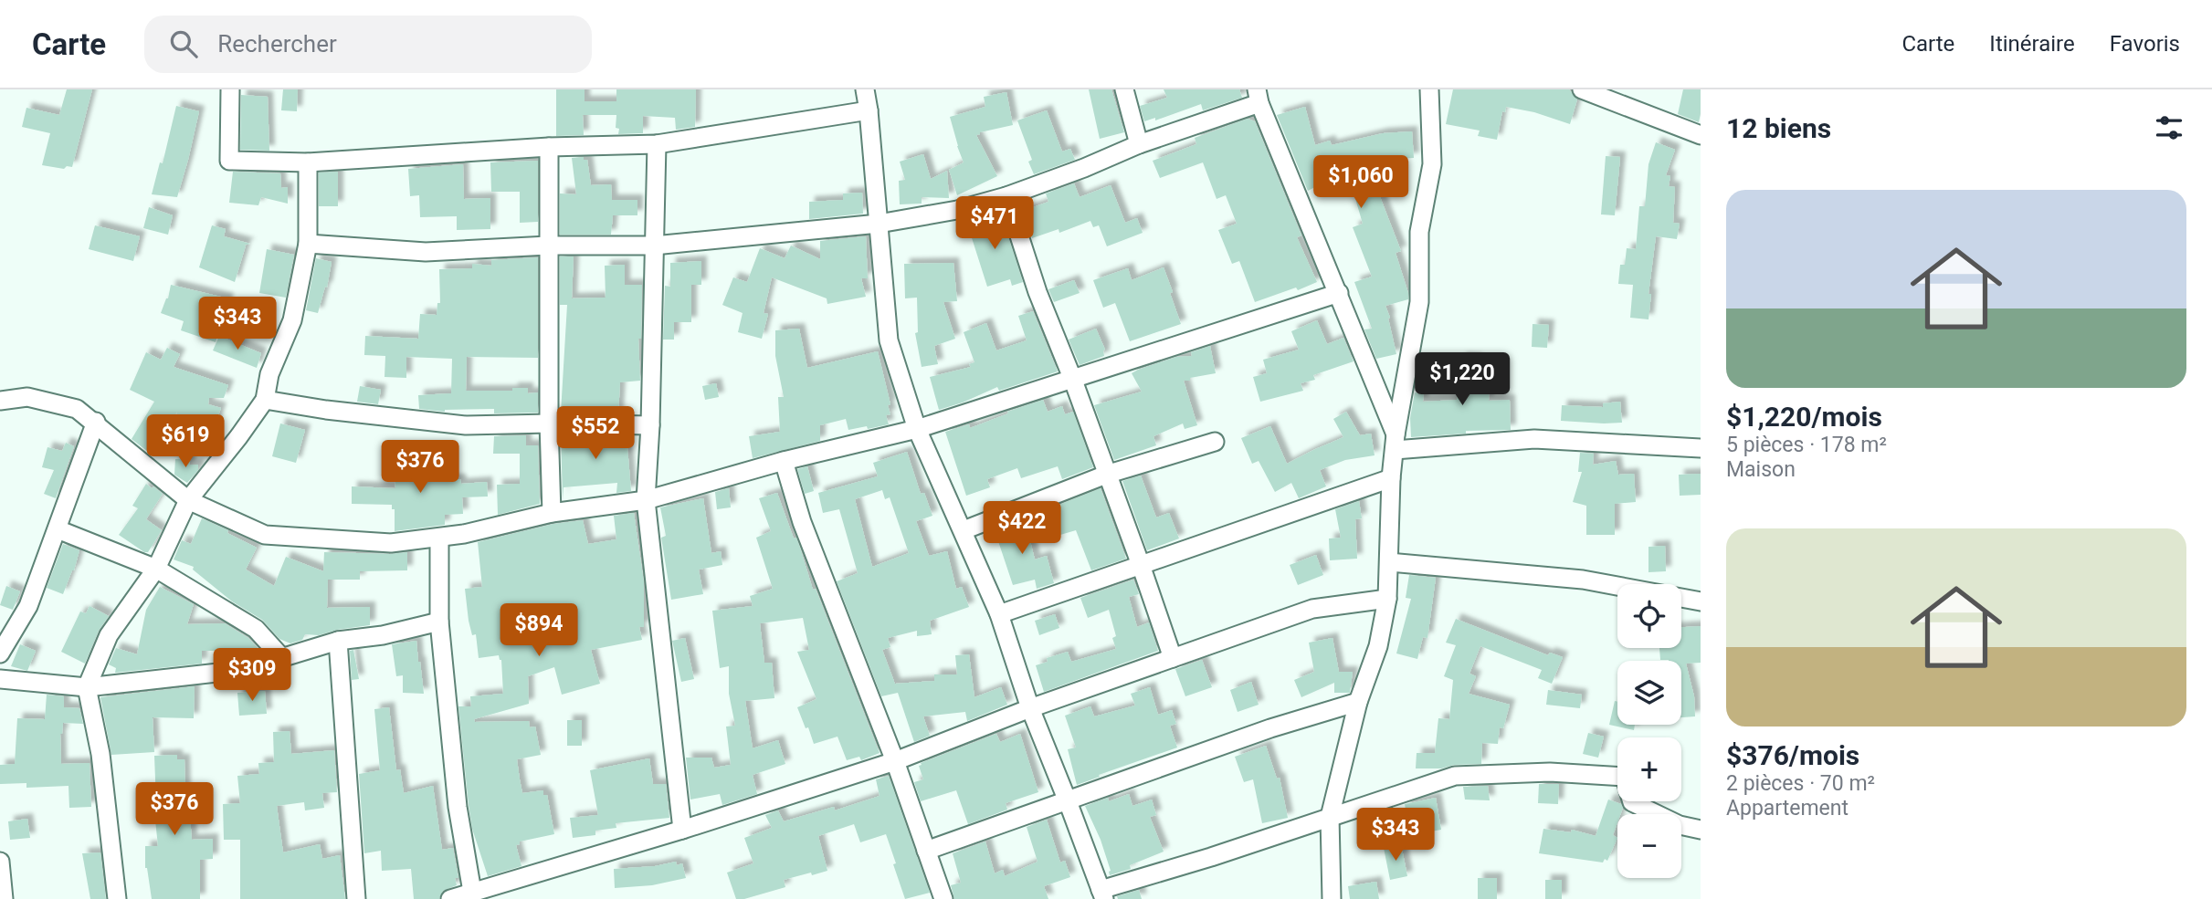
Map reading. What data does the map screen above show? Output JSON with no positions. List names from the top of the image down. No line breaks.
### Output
{"page":{"header":"Carte","search":"Rechercher","nav":["Carte","Itinéraire","Favoris"],"heading":"12 biens","price":["$1,060","$471","$343","$1,220","$552","$619","$376","$422","$894","$309","$376","$343"],"list":[{"name":"$1,220/mois","note":"5 pièces · 178 m² · Maison"},{"name":"$376/mois","note":"2 pièces · 70 m² · Appartement"}],"map_buttons":["+","−"]}}
